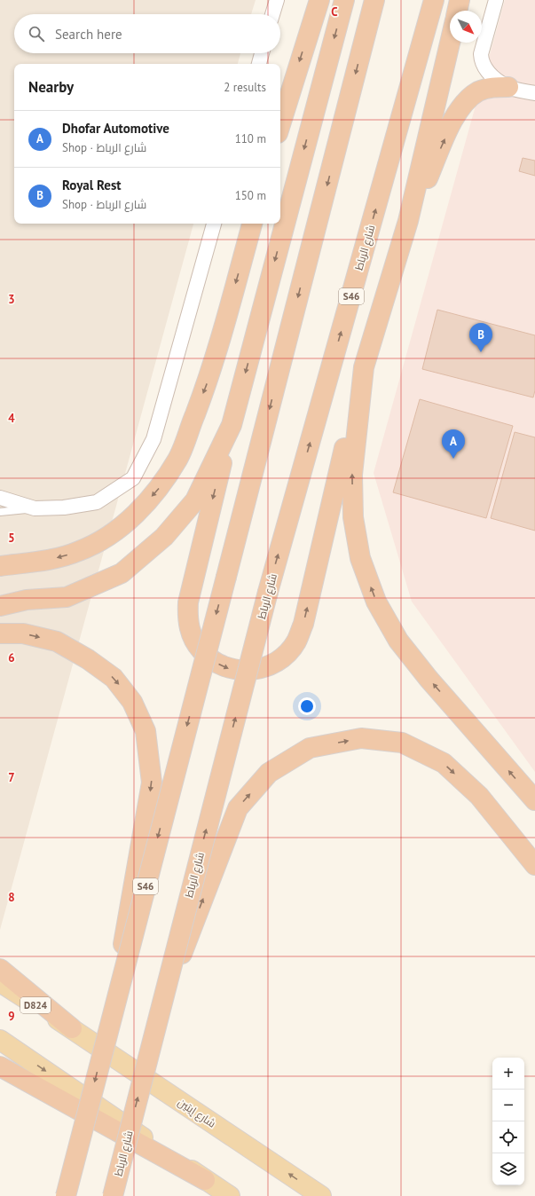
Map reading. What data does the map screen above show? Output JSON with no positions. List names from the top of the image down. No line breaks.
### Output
{"streets":{"highway":["شارع الرباط","S46"],"main road":["D824","شارع إيتين"]},"crossings":[["D824","شارع إيتين"]],"north":"bottom right","page":{"search":"Search here","heading":["Nearby","2 results"],"list":[{"mark":"A","name":"Dhofar Automotive","note":"Shop · شارع الرباط","value":"110 m"},{"mark":"B","name":"Royal Rest","note":"Shop · شارع الرباط","value":"150 m"}],"pins":["B","A"],"map_buttons":["+","−"]},"grid":{"columns":["C"],"rows":["3","4","5","6","7","8","9"]}}
